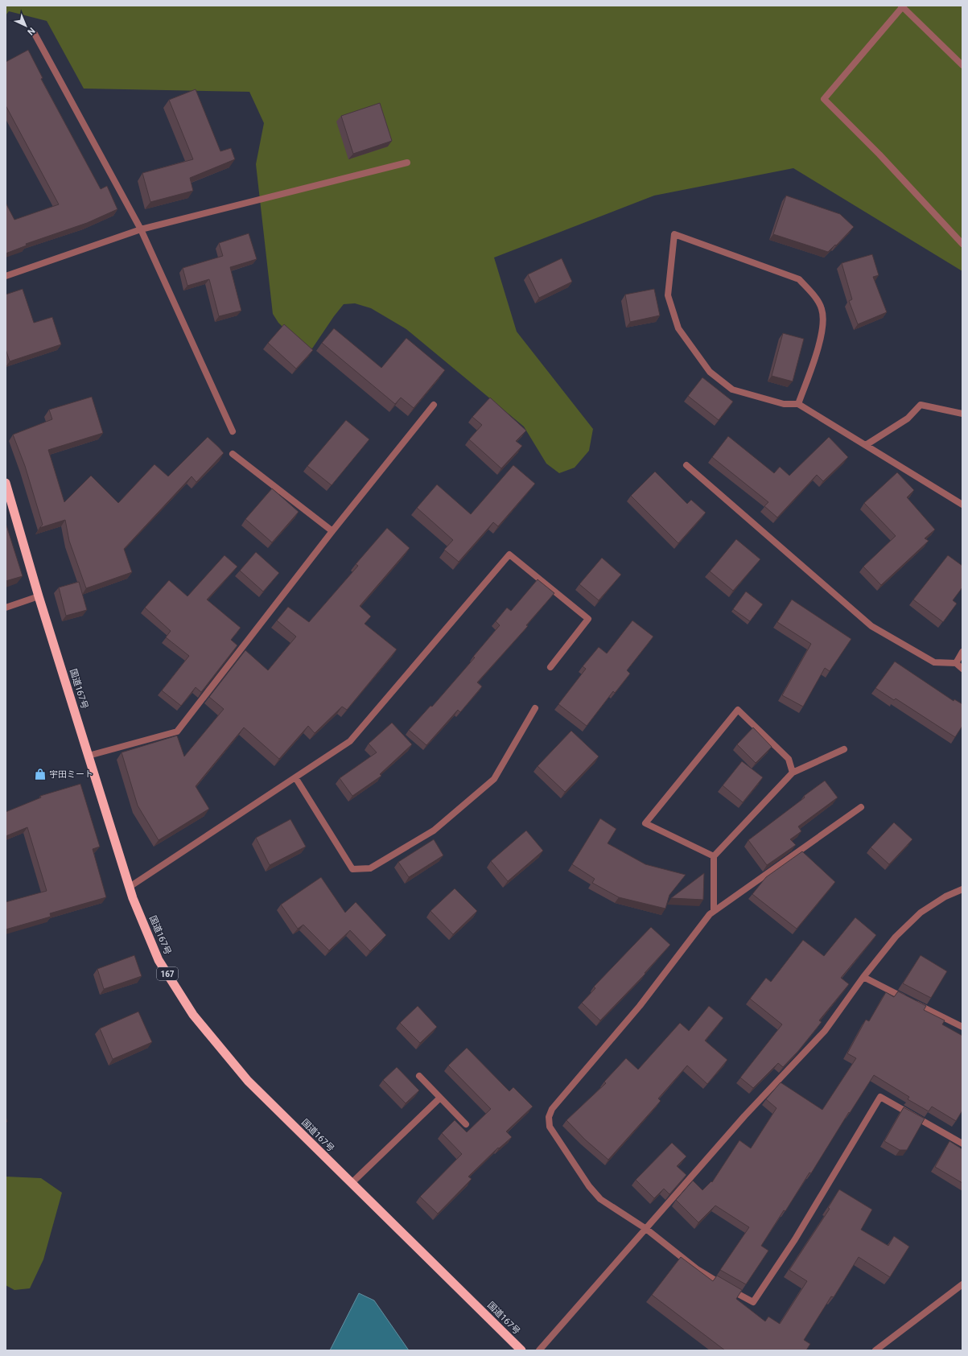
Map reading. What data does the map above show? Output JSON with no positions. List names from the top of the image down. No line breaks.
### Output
{"streets":{"highway":["国道167号","167"]},"places":{"shop":["宇田ミート"]},"north":"bottom right"}
